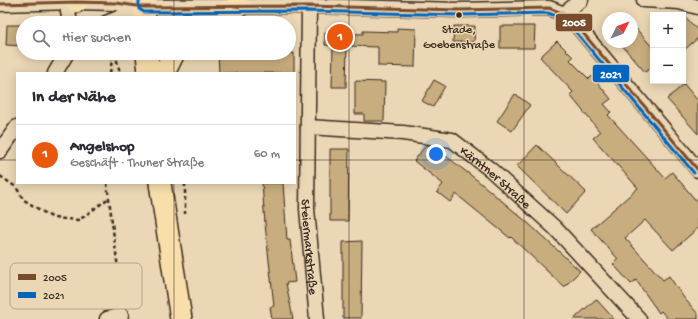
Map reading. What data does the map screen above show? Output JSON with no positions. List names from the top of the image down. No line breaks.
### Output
{"streets":{"street":["Kärntner Straße","Steiermarkstraße"]},"crossings":[["Kärntner Straße","Steiermarkstraße"]],"places":["Stade, Goebenstraße"],"lines":["transit line 2021","transit line 2005"],"legend":["2005","2021"],"north":"top right","page":{"map_buttons":["+","−"],"search":"Hier suchen","pins":"1","heading":"In der Nähe","list":[{"mark":"1","name":"Angelshop","note":"Geschäft · Thuner Straße","value":"60 m"}]}}
